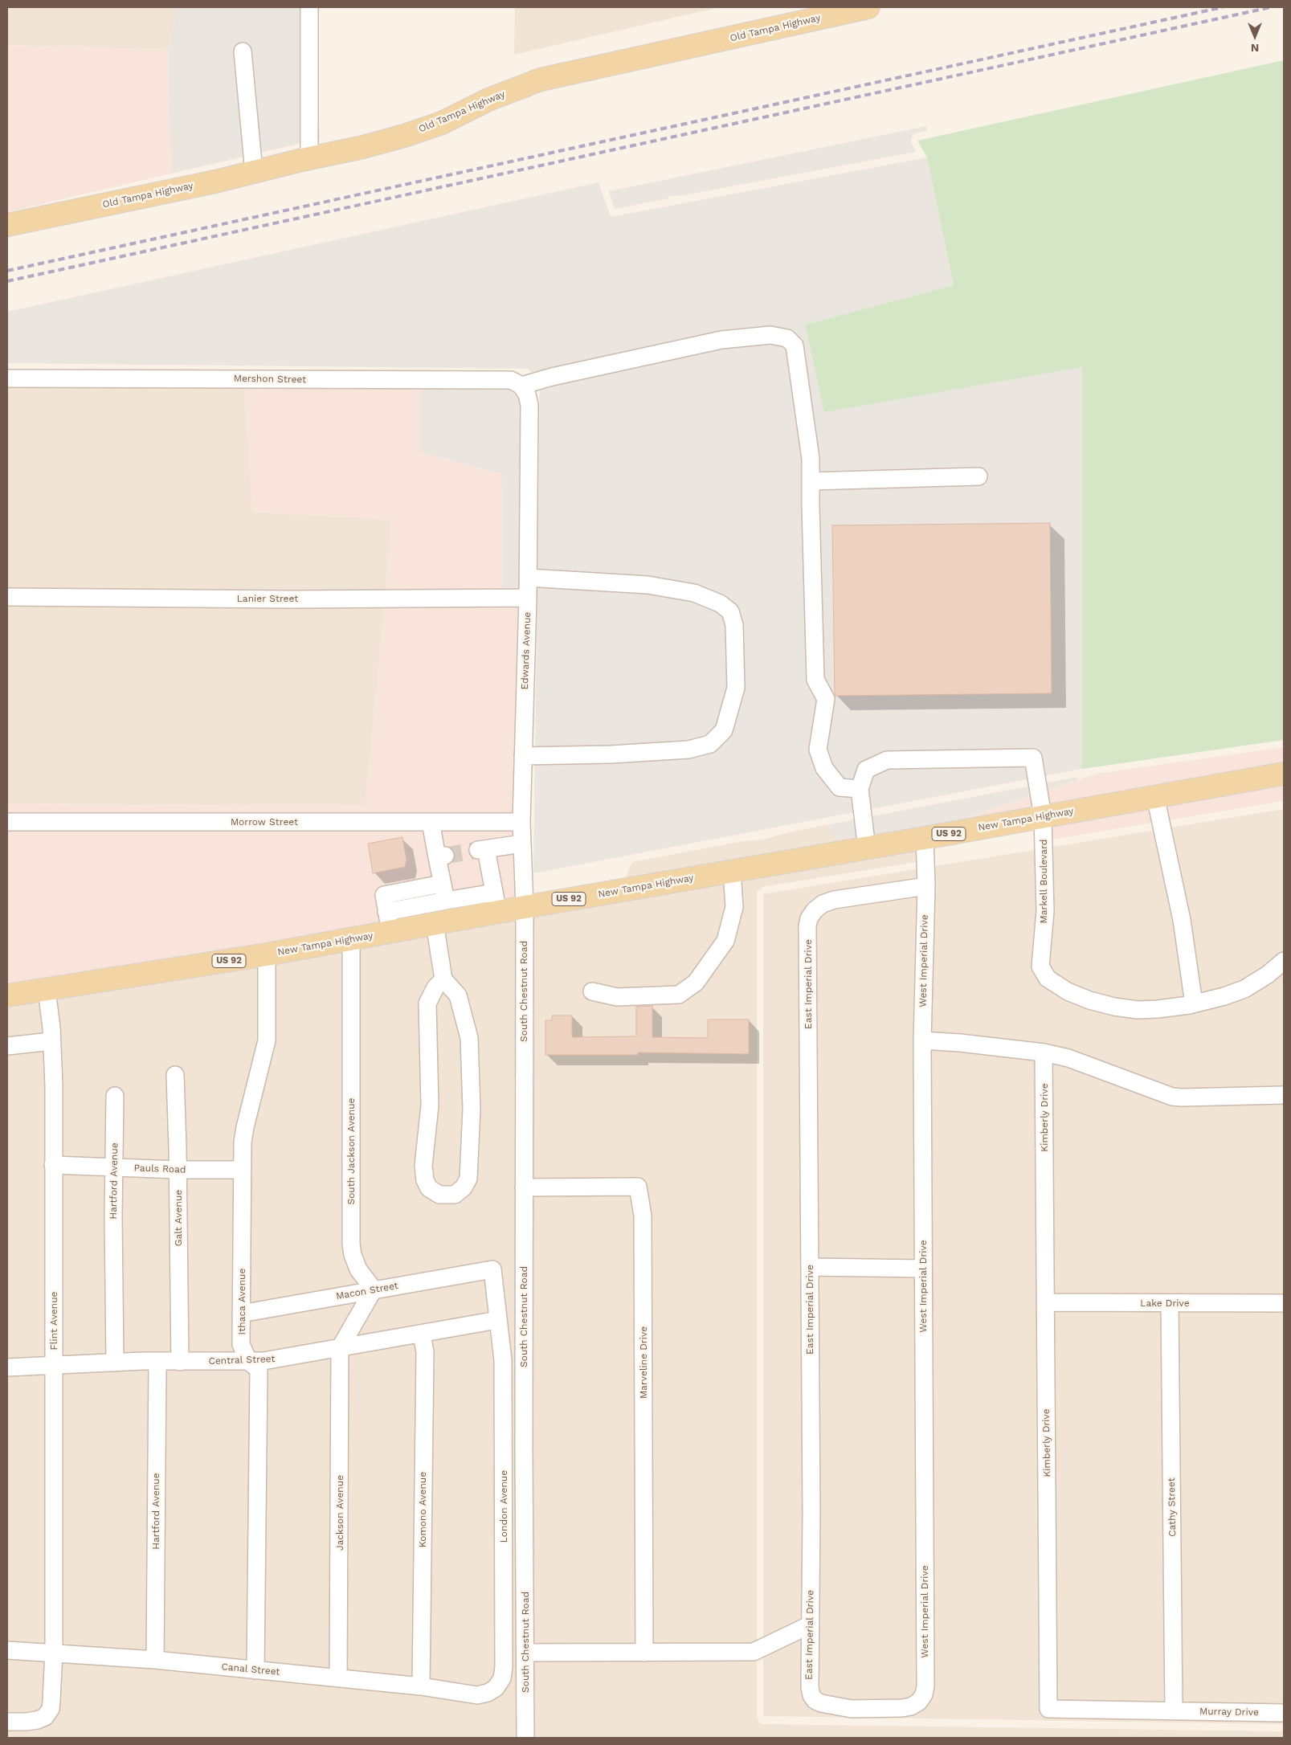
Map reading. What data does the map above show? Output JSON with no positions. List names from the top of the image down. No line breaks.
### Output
{"streets":{"main road":["Old Tampa Highway","New Tampa Highway","US 92"],"street":["Mershon Street","Lanier Street","Edwards Avenue","Morrow Street","Markell Boulevard","West Imperial Drive","East Imperial Drive","South Chestnut Road","Kimberly Drive","South Jackson Avenue","Pauls Road","Hartford Avenue","Galt Avenue","Macon Street","Ithaca Avenue","Lake Drive","Flint Avenue","Central Street","Marveline Drive","London Avenue","Cathy Street","Komono Avenue","Jackson Avenue","Canal Street","Murray Drive"]},"crossings":[["Mershon Street","Edwards Avenue"],["Lanier Street","Edwards Avenue"],["Edwards Avenue","New Tampa Highway"],["Edwards Avenue","Morrow Street"],["Edwards Avenue","South Chestnut Road"],["New Tampa Highway","Markell Boulevard"],["New Tampa Highway","West Imperial Drive"],["New Tampa Highway","South Chestnut Road"],["New Tampa Highway","South Jackson Avenue"],["New Tampa Highway","Ithaca Avenue"],["New Tampa Highway","Flint Avenue"],["West Imperial Drive","East Imperial Drive"],["South Chestnut Road","Marveline Drive"],["Kimberly Drive","Lake Drive"],["Kimberly Drive","Cathy Street"],["Kimberly Drive","Murray Drive"],["South Jackson Avenue","Macon Street"],["Pauls Road","Hartford Avenue"],["Pauls Road","Galt Avenue"],["Pauls Road","Ithaca Avenue"],["Pauls Road","Flint Avenue"],["Hartford Avenue","Central Street"],["Hartford Avenue","Canal Street"],["Galt Avenue","Central Street"],["Macon Street","Ithaca Avenue"],["Macon Street","London Avenue"],["Ithaca Avenue","Central Street"],["Ithaca Avenue","Canal Street"],["Lake Drive","Cathy Street"],["Flint Avenue","Central Street"],["Flint Avenue","Canal Street"],["Central Street","London Avenue"],["Central Street","Komono Avenue"],["Central Street","Jackson Avenue"],["London Avenue","Canal Street"],["Cathy Street","Murray Drive"],["Komono Avenue","Canal Street"],["Jackson Avenue","Canal Street"]],"north":"bottom"}
